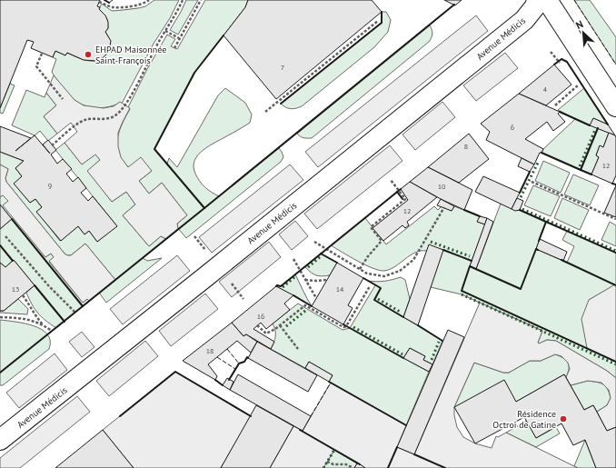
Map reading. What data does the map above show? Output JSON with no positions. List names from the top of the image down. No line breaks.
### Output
{"streets":{"street":["Avenue Médicis"]},"places":["EHPAD Maisonnée Saint-François","Résidence Octroi de Gatine"],"house_numbers":["7","4","6","8","12","9","10","12","13","14","16","18"],"north":"top left"}
